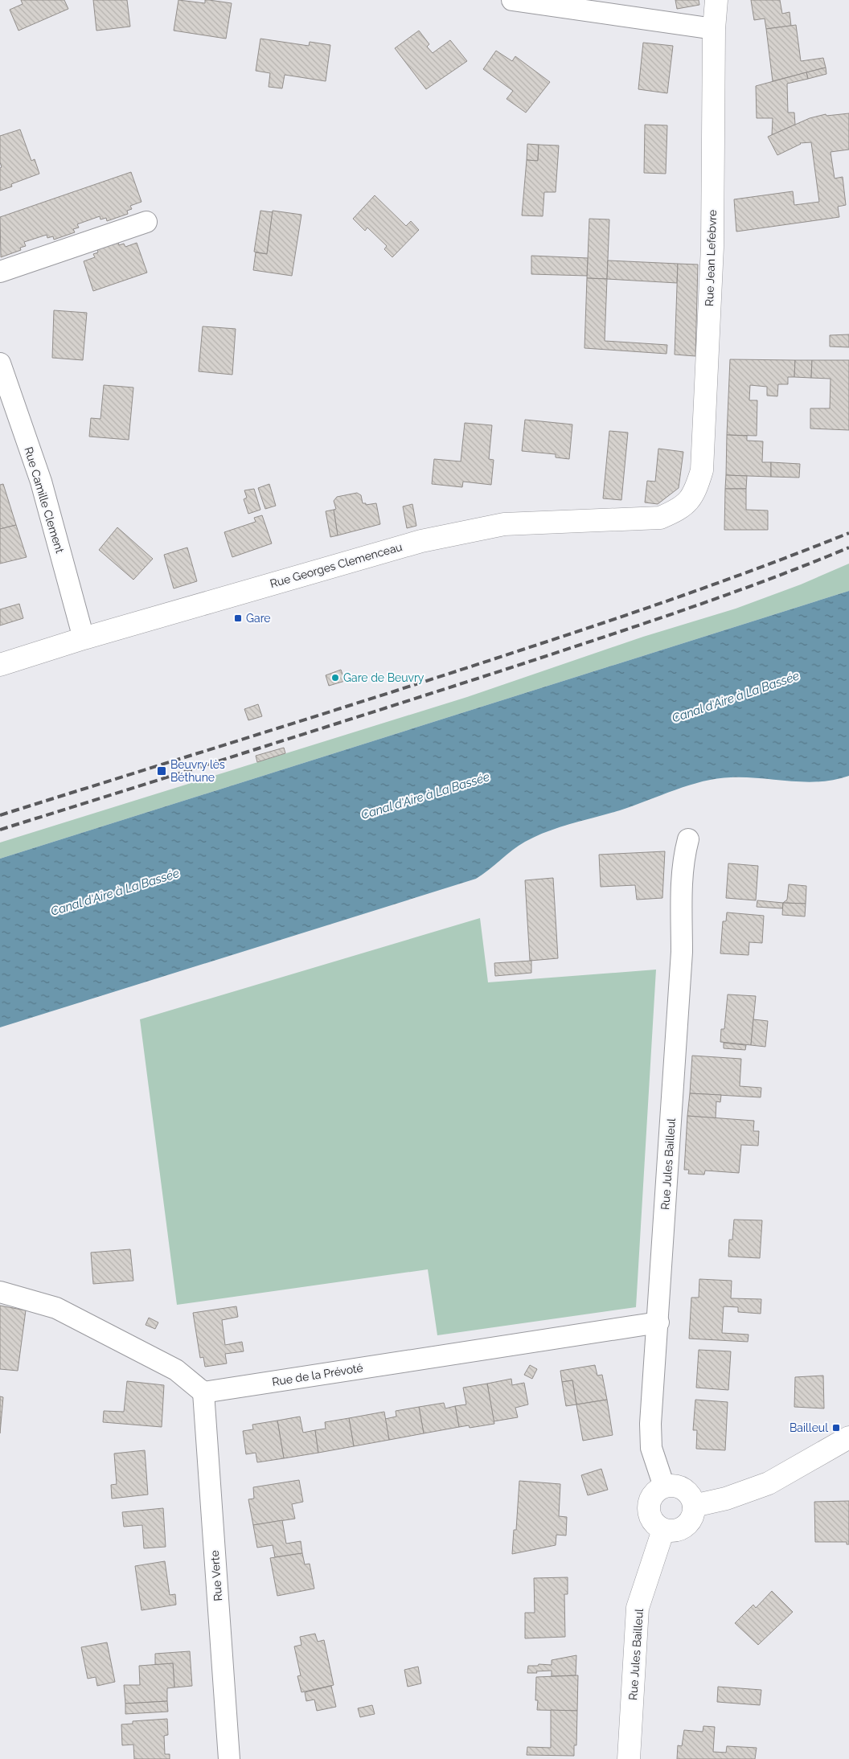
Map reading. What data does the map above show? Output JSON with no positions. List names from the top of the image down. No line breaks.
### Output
{"streets":{"street":["Rue Jean Lefebvre","Rue Camille Clement","Rue Georges Clemenceau","Rue Jules Bailleul","Rue de la Prévoté","Rue Verte"]},"crossings":[["Rue Jean Lefebvre","Rue Georges Clemenceau"],["Rue Camille Clement","Rue Georges Clemenceau"],["Rue Jules Bailleul","Rue de la Prévoté"],["Rue de la Prévoté","Rue Verte"]],"water":["Canal d'Aire à La Bassée"],"places":{"transit":["Gare","Beuvry lès Béthune","Bailleul"],"other":["Gare de Beuvry"]}}
